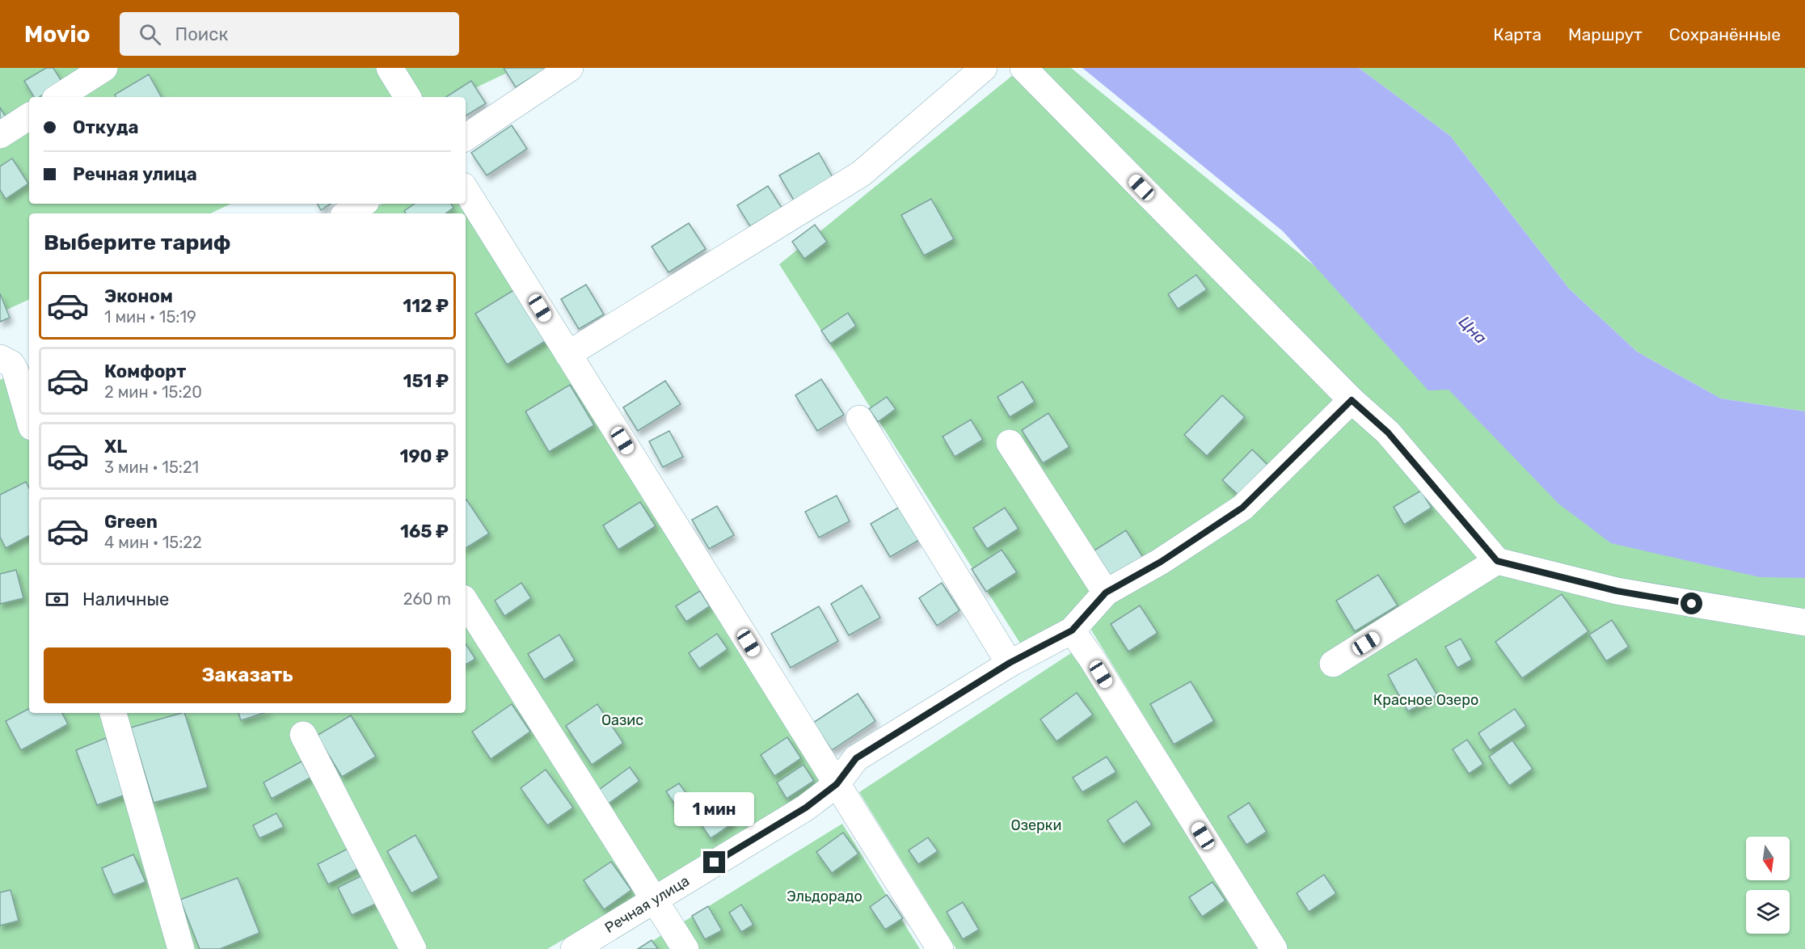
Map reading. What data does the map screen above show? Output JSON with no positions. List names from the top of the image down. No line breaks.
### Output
{"streets":{"street":["Речная улица"]},"water":["Цна"],"parks":["Красное Озеро","Оазис","Озерки","Эльдорадо"],"north":"bottom","page":{"header":"Movio","search":"Поиск","nav":["Карта","Маршрут","Сохранённые"],"banner":["Откуда","Речная улица"],"heading":"Выберите тариф","list":[{"name":"Эконом","note":"1 мин · 15:19","value":"112 ₽"},{"name":"Комфорт","note":"2 мин · 15:20","value":"151 ₽"},{"name":"XL","note":"3 мин · 15:21","value":"190 ₽"},{"name":"Green","note":"4 мин · 15:22","value":"165 ₽"}],"pay":["Наличные","260 m"],"buttons":"Заказать","bubble":"1 мин"}}
